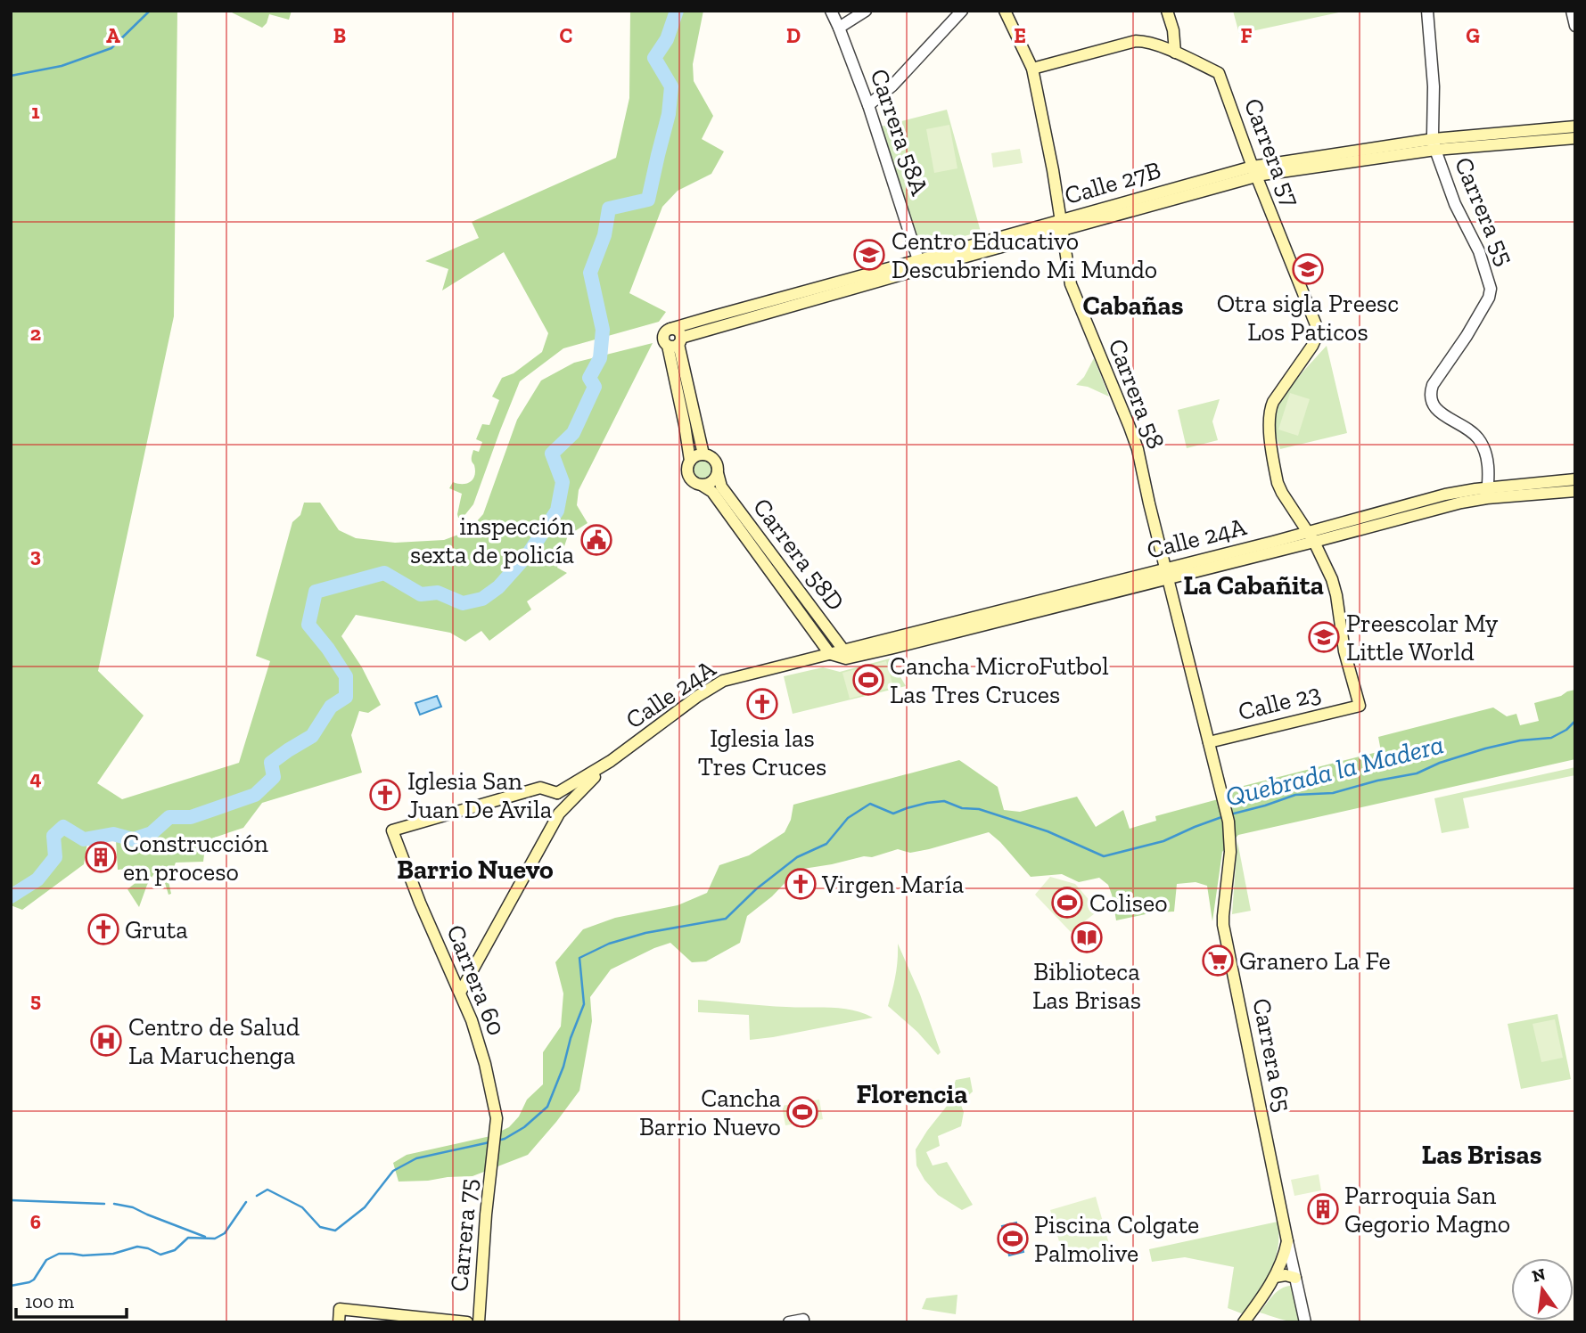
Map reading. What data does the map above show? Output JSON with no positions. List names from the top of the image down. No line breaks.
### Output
{"streets":{"main road":["Carrera 57","Calle 27B","Carrera 58","Calle 24A","Carrera 58D","Calle 23","Carrera 60","Carrera 65","Carrera 75"],"street":["Carrera 58A","Carrera 55"]},"crossings":[["Carrera 58A","Calle 27B"],["Carrera 57","Calle 27B"],["Carrera 57","Carrera 58"],["Carrera 57","Calle 24A"],["Carrera 57","Calle 23"],["Calle 27B","Carrera 55"],["Calle 27B","Carrera 58"],["Carrera 55","Calle 24A"],["Carrera 58","Calle 24A"],["Carrera 58","Calle 23"],["Carrera 58","Carrera 65"],["Calle 24A","Carrera 58D"],["Calle 24A","Calle 23"],["Calle 24A","Carrera 60"],["Carrera 60","Carrera 75"]],"districts":["Cabañas","La Cabañita","Barrio Nuevo","Florencia","Las Brisas"],"water":["Quebrada la Madera"],"places":{"school or university":["Centro Educativo Descubriendo Mi Mundo","Otra sigla Preesc Los Paticos","Preescolar My Little World"],"public building":["inspección sexta de policía"],"sports":["Cancha MicroFutbol Las Tres Cruces","Coliseo","Cancha Barrio Nuevo","Piscina Colgate Palmolive"],"church":["Iglesia las Tres Cruces","Iglesia San Juan De Avila","Virgen María","Gruta"],"building":["Construcción en proceso","Parroquia San Gegorio Magno"],"library":["Biblioteca Las Brisas"],"supermarket":["Granero La Fe"],"hospital":["Centro de Salud La Maruchenga"]},"scale_bar":"100 m","north":"top","grid":{"columns":["A","B","C","D","E","F","G"],"rows":["1","2","3","4","5","6"]}}
